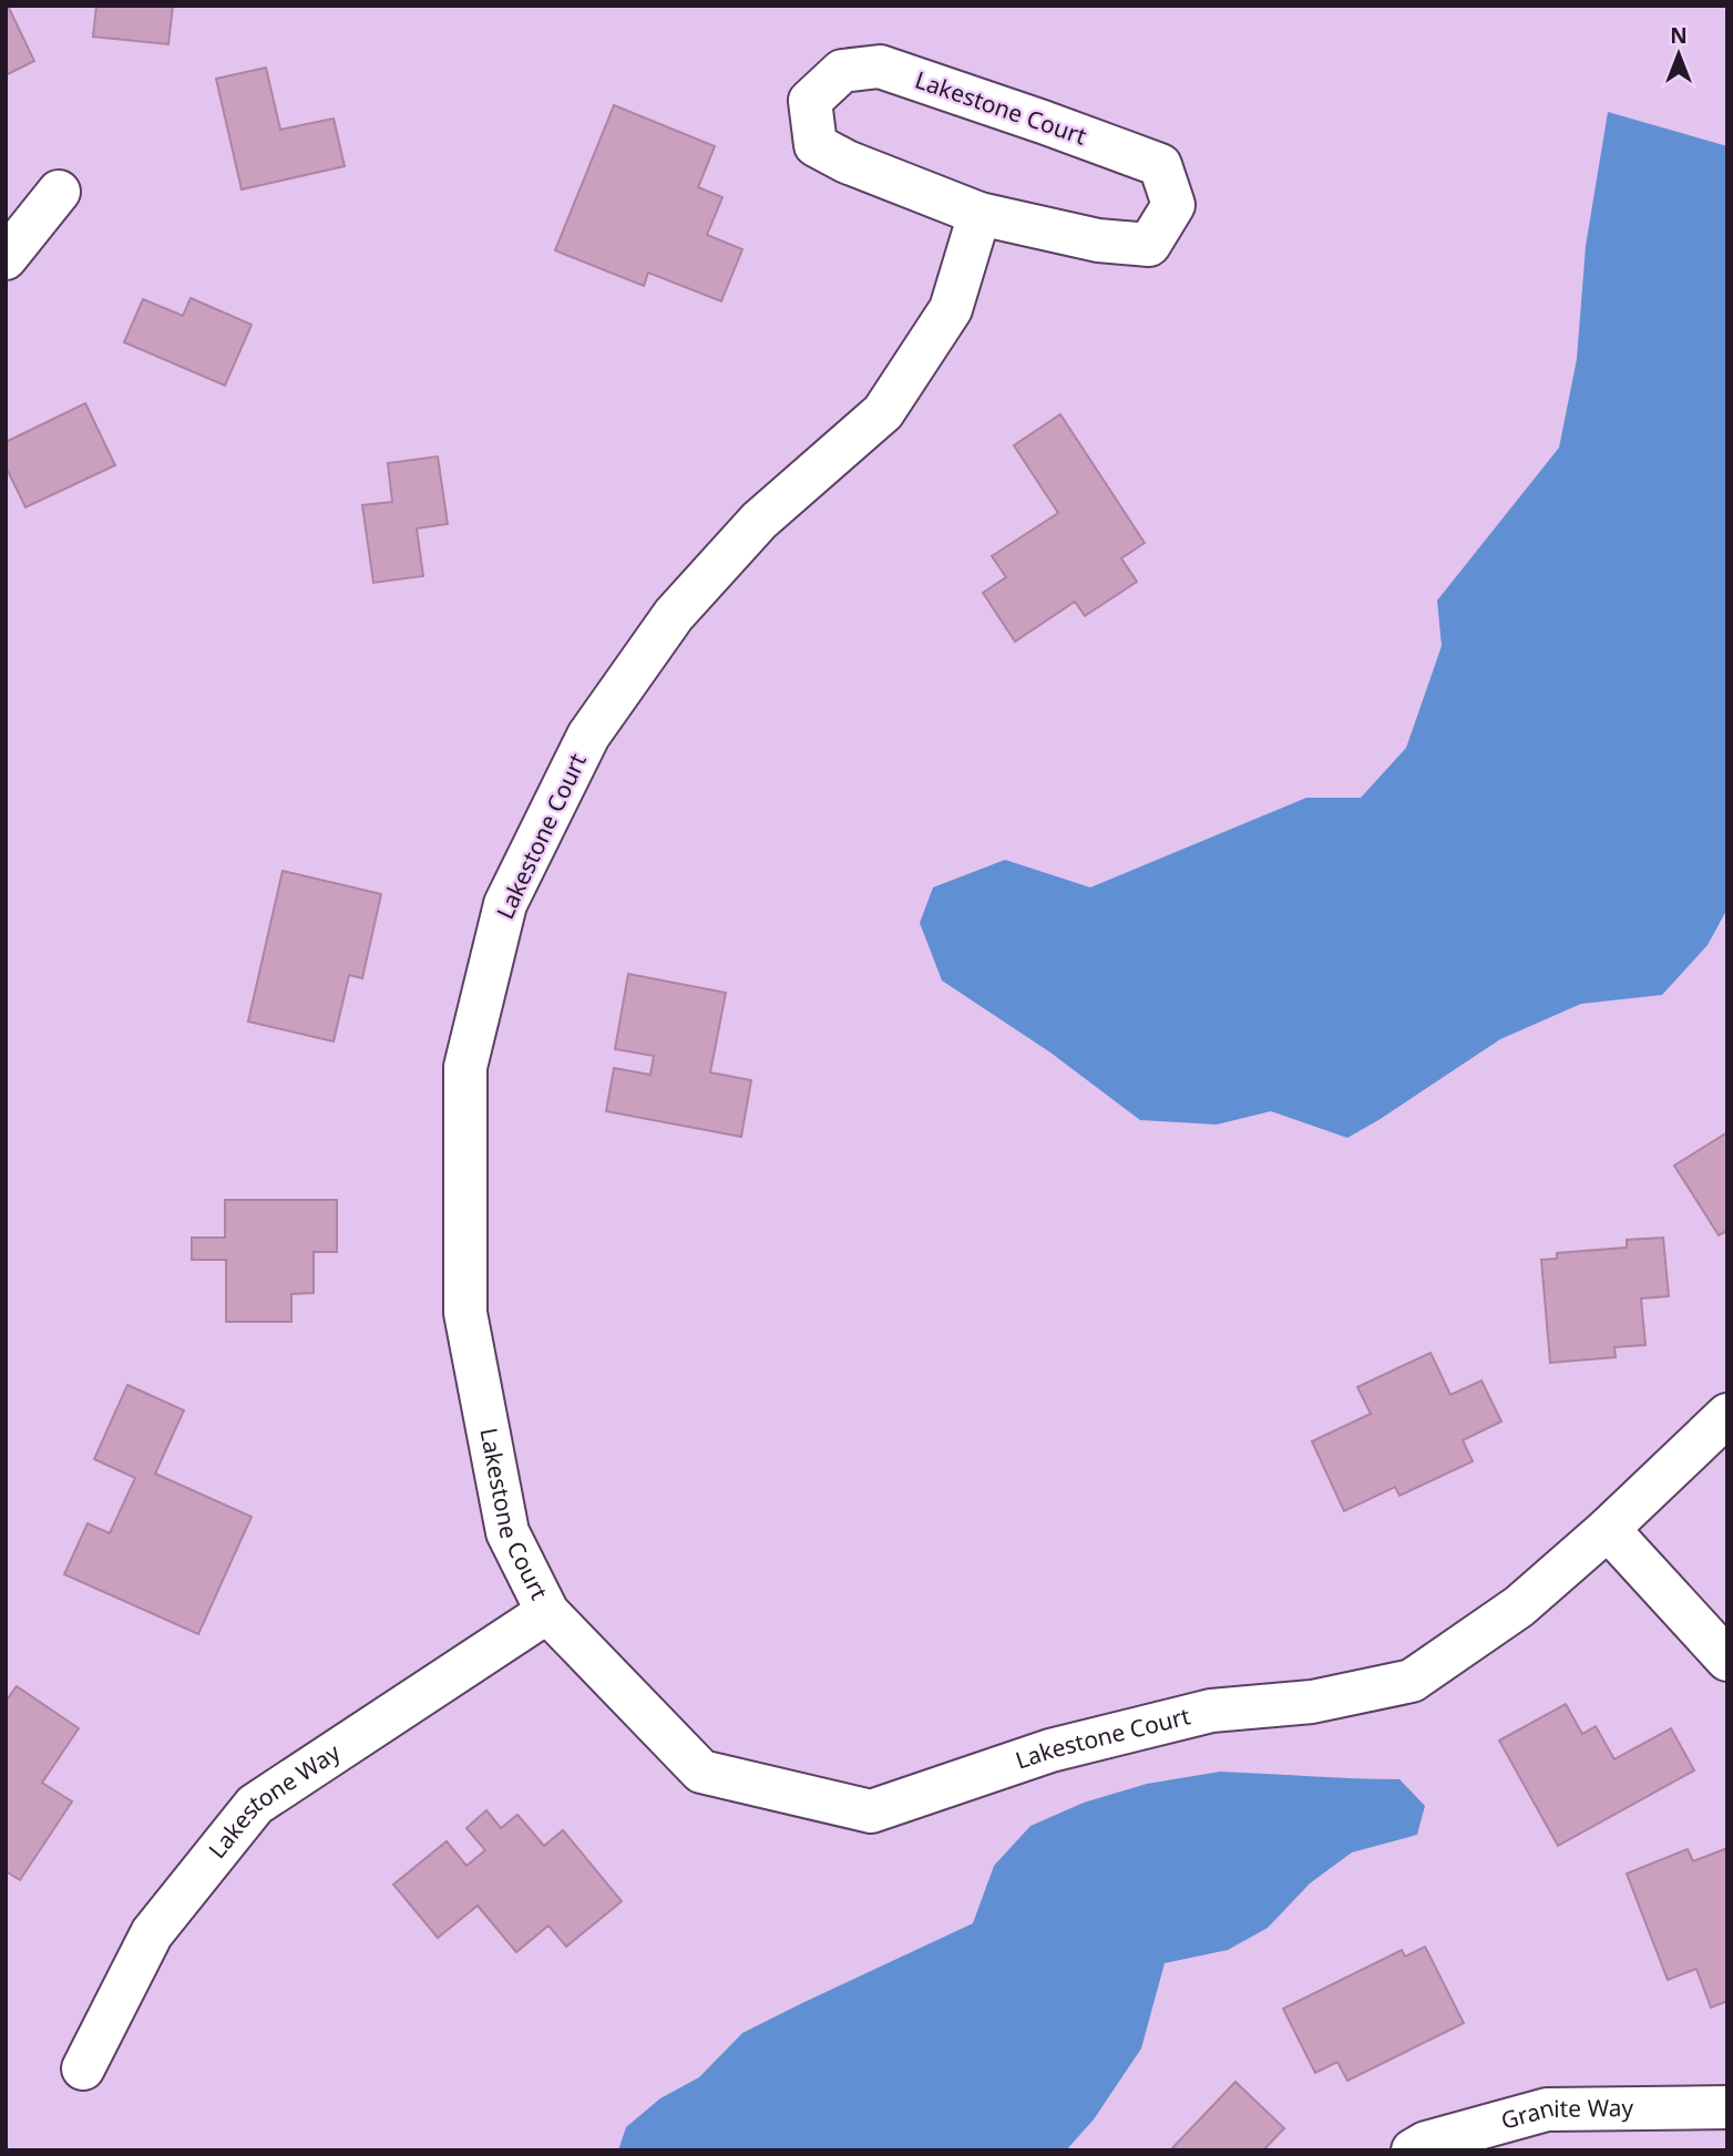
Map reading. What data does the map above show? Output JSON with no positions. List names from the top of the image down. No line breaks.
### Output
{"streets":{"street":["Lakestone Court","Lakestone Way","Granite Way"]},"crossings":[["Lakestone Court","Lakestone Way"]],"north":"top"}
